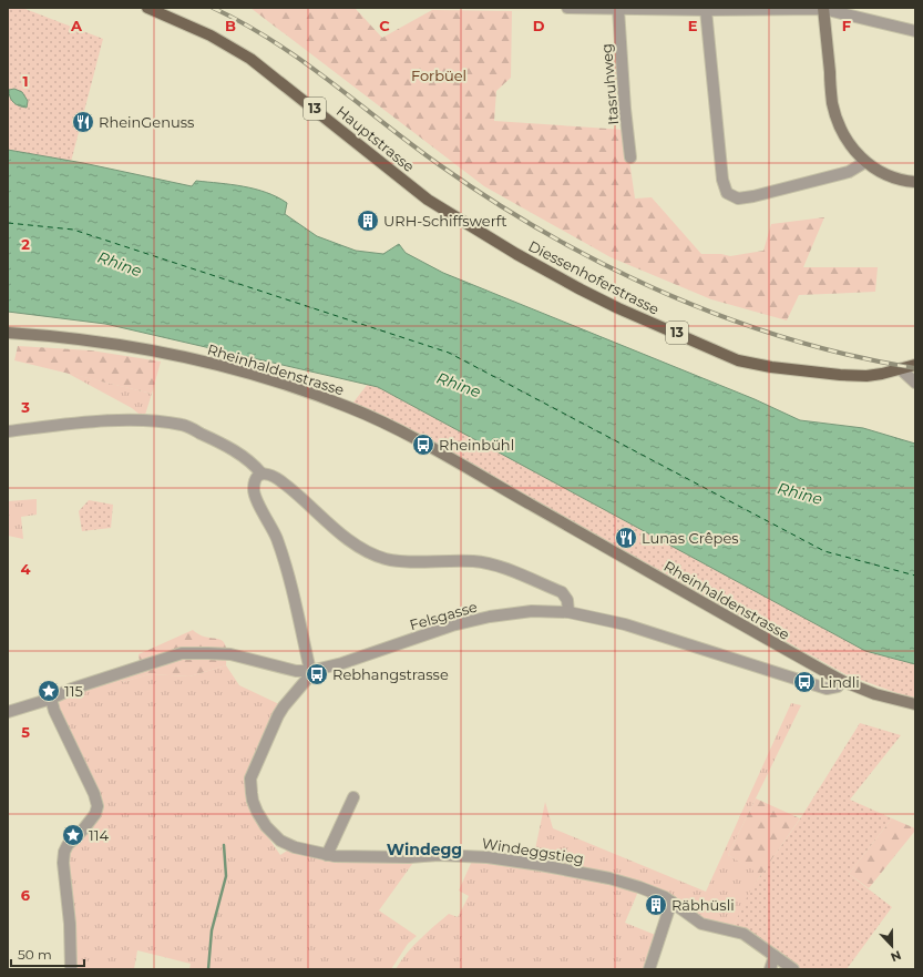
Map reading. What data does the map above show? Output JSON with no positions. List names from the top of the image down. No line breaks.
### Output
{"streets":{"main road":["13","Hauptstrasse","Diessenhoferstrasse","Rheinhaldenstrasse"],"street":["Itasruhweg","Felsgasse","Windeggstieg"]},"crossings":[["Hauptstrasse","Diessenhoferstrasse"],["Rheinhaldenstrasse","Felsgasse"],["Felsgasse","Windeggstieg"]],"districts":["Windegg"],"water":["Rhine"],"parks":["Forbüel"],"places":{"restaurant":["RheinGenuss","Lunas Crêpes"],"building":["URH-Schiffswerft","Räbhüsli"],"bus stop":["Rheinbühl","Rebhangstrasse","Lindli"],"place":["115","114"]},"scale_bar":"50 m","north":"bottom","grid":{"columns":["A","B","C","D","E","F"],"rows":["1","2","3","4","5","6"]}}
